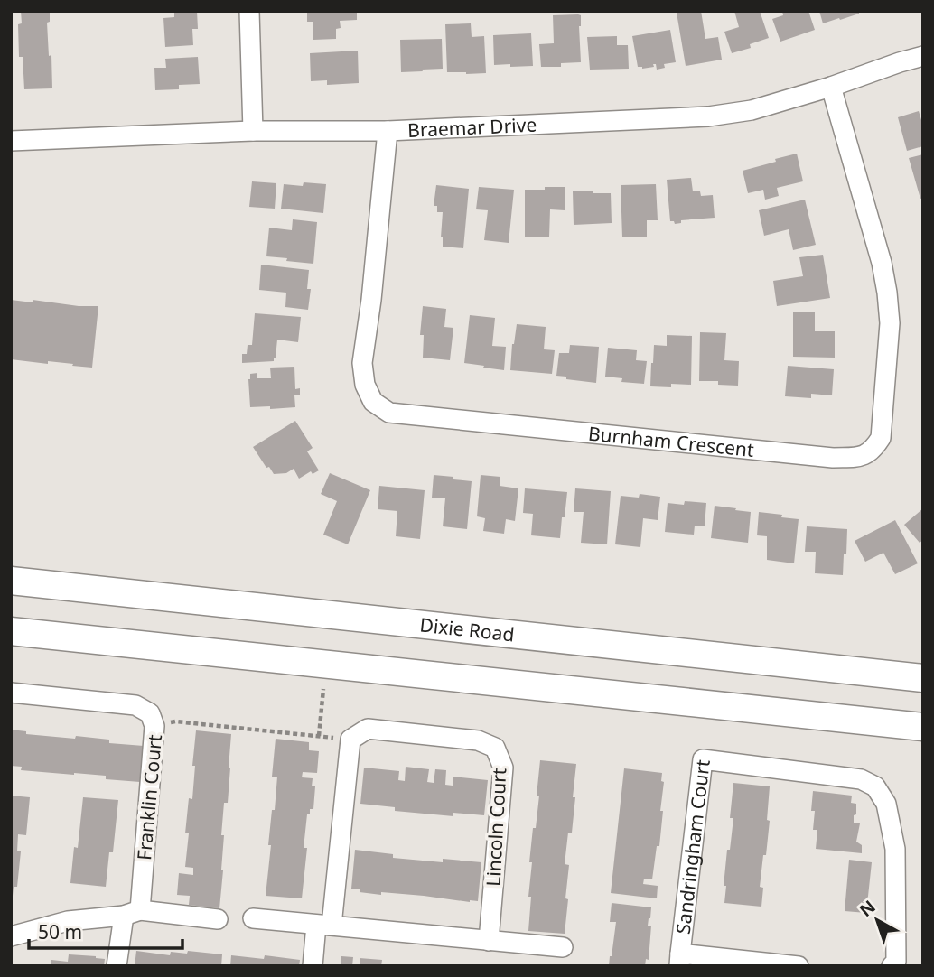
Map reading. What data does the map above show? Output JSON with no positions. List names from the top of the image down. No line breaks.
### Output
{"streets":{"main road":["Dixie Road"],"street":["Braemar Drive","Burnham Crescent","Franklin Court","Lincoln Court","Sandringham Court"]},"crossings":[["Braemar Drive","Burnham Crescent"]],"scale_bar":"50 m","north":"top left"}
